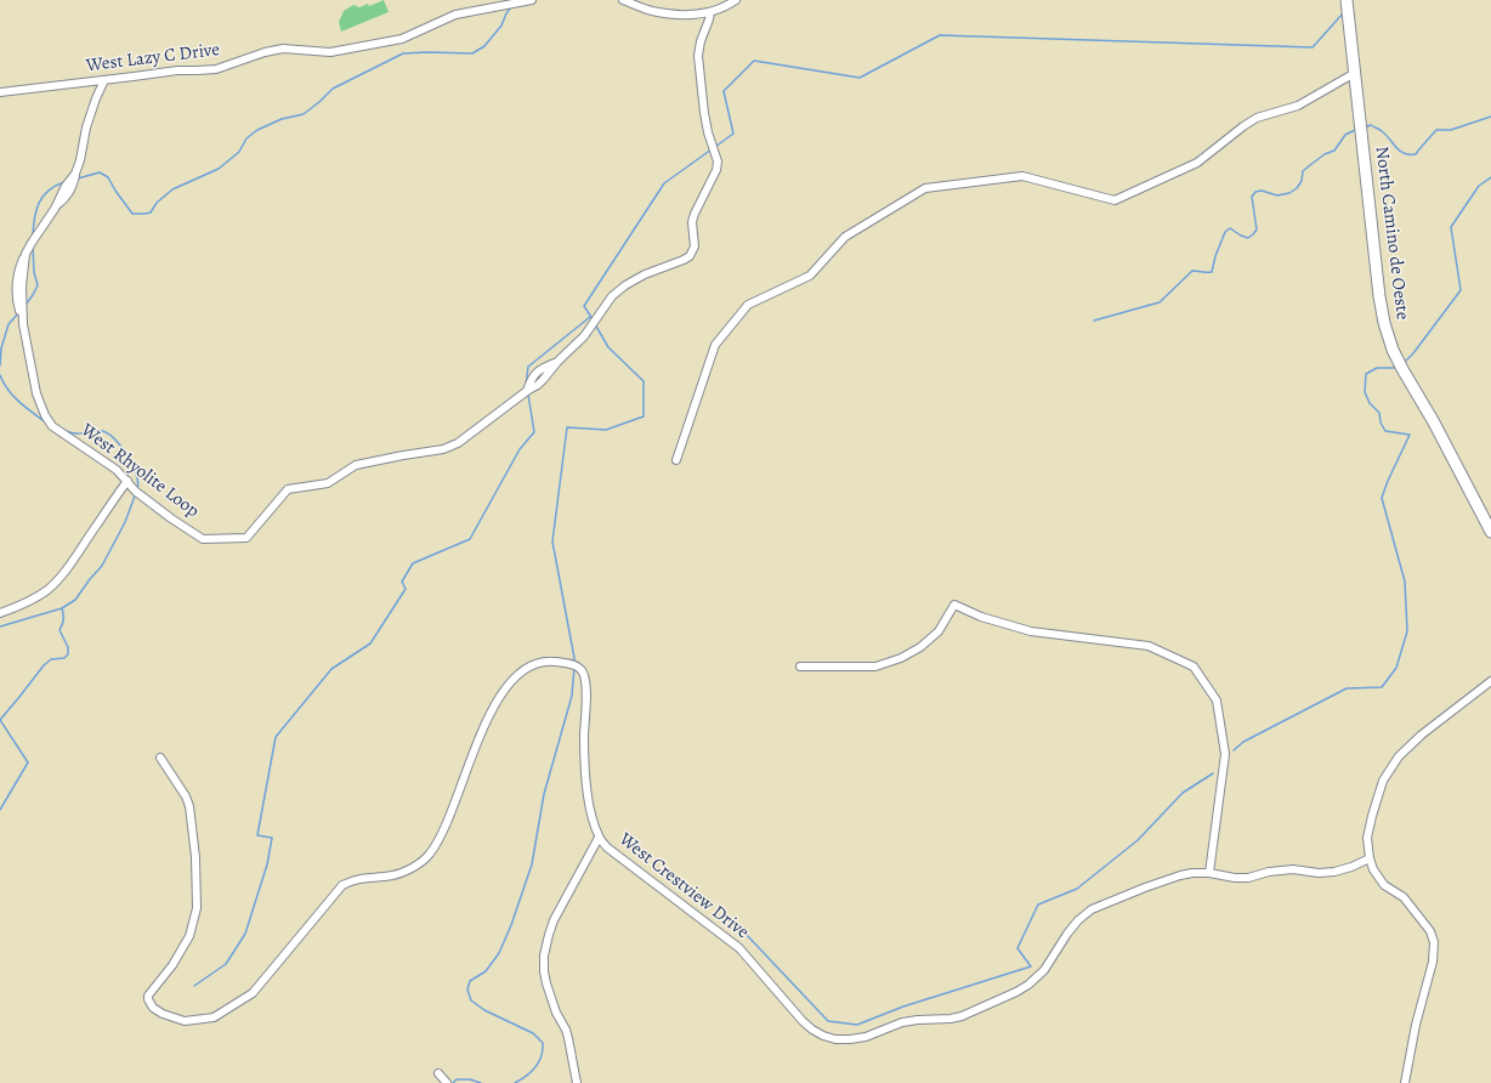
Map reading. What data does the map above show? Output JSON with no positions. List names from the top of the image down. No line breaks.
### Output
{"streets":{"street":["West Lazy C Drive","North Camino de Oeste","West Rhyolite Loop","West Crestview Drive"]},"crossings":[["West Lazy C Drive","West Rhyolite Loop"]]}
